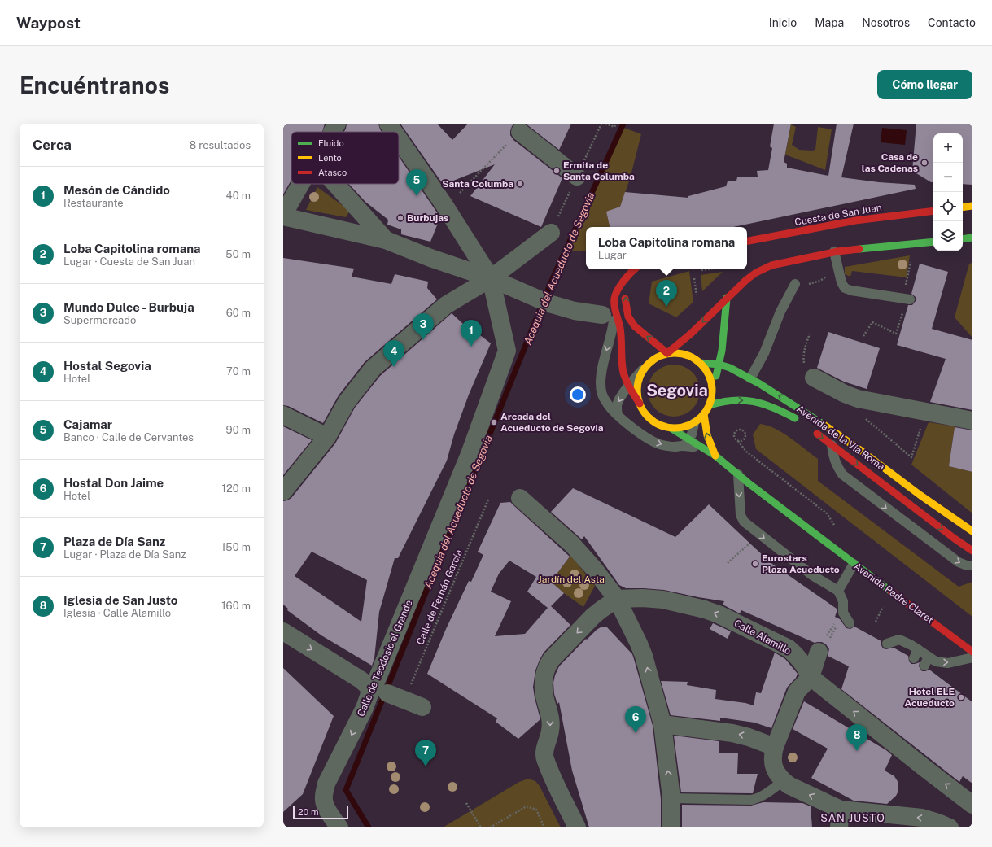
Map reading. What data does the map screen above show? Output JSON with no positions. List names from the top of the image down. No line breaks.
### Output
{"streets":{"main road":["Cuesta de San Juan","Avenida de la Vía Roma","Avenida Padre Claret"],"street":["Calle Alamillo","Calle de Teodosio el Grande"],"path":["Calle de Fernán García"]},"crossings":[["Avenida de la Vía Roma","Avenida Padre Claret"]],"districts":["Segovia","SAN JUSTO"],"water":["Acequia del Acueducto de Segovia"],"parks":["Jardín del Asta"],"places":["Casa de las Cadenas","Ermita de Santa Columba","Santa Columba","Burbujas","Arcada del Acueducto de Segovia","Eurostars Plaza Acueducto","Hotel ELE Acueducto"],"legend":["Fluido","Lento","Atasco"],"scale_bar":"20 m","page":{"header":"Waypost","nav":["Inicio","Mapa","Nosotros","Contacto"],"buttons":"Cómo llegar","title":"Encuéntranos","heading":["Cerca","8 resultados"],"map_buttons":["+","−"],"list":[{"mark":"1","name":"Mesón de Cándido","note":"Restaurante","value":"40 m"},{"mark":"2","name":"Loba Capitolina romana","note":"Lugar · Cuesta de San Juan","value":"50 m"},{"mark":"3","name":"Mundo Dulce - Burbuja","note":"Supermercado","value":"60 m"},{"mark":"4","name":"Hostal Segovia","note":"Hotel","value":"70 m"},{"mark":"5","name":"Cajamar","note":"Banco · Calle de Cervantes","value":"90 m"},{"mark":"6","name":"Hostal Don Jaime","note":"Hotel","value":"120 m"},{"mark":"7","name":"Plaza de Día Sanz","note":"Lugar · Plaza de Día Sanz","value":"150 m"},{"mark":"8","name":"Iglesia de San Justo","note":"Iglesia · Calle Alamillo","value":"160 m"}],"pins":["5","2","3","1","4","6","8","7"],"popup":["Loba Capitolina romana","Lugar"],"scale":"20 m"}}
